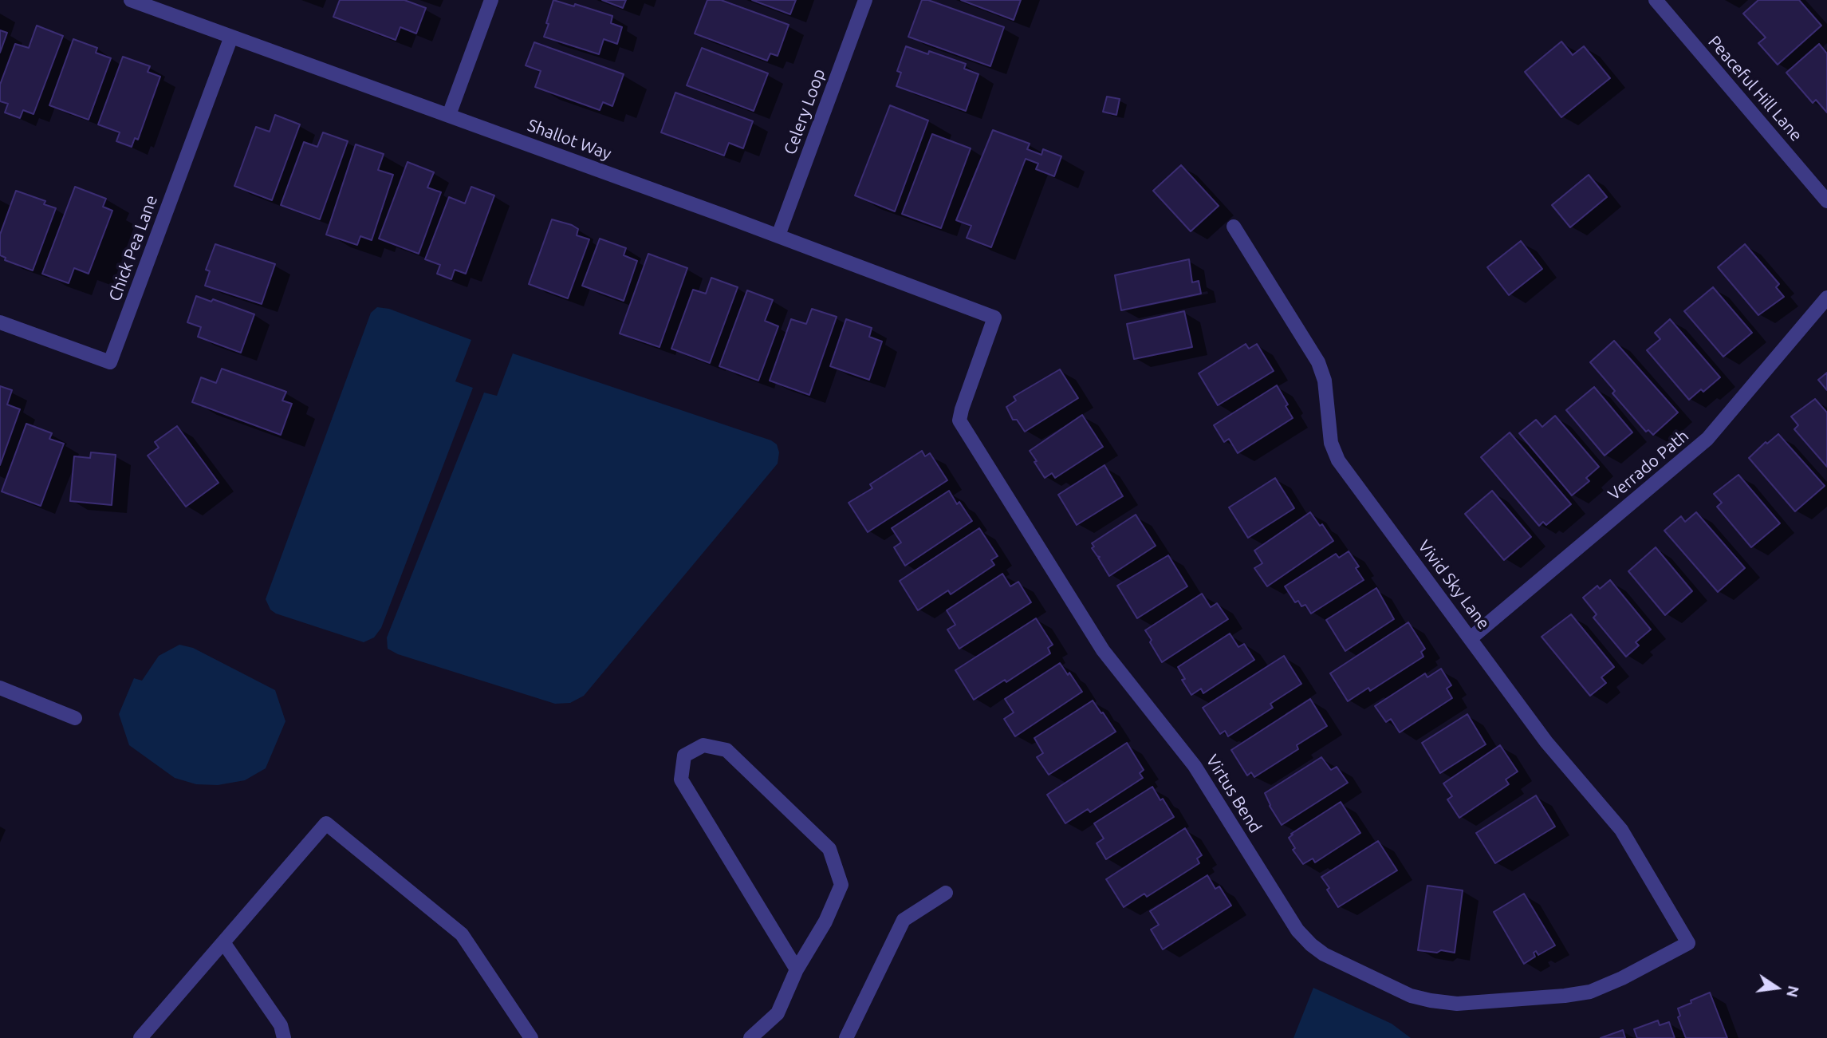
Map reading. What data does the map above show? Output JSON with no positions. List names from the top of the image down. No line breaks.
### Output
{"streets":{"street":["Peaceful Hill Lane","Celery Loop","Shallot Way","Chick Pea Lane","Verrado Path","Vivid Sky Lane","Virtus Bend"]},"crossings":[["Celery Loop","Shallot Way"],["Shallot Way","Chick Pea Lane"],["Shallot Way","Virtus Bend"],["Verrado Path","Vivid Sky Lane"],["Vivid Sky Lane","Virtus Bend"]],"north":"right"}
